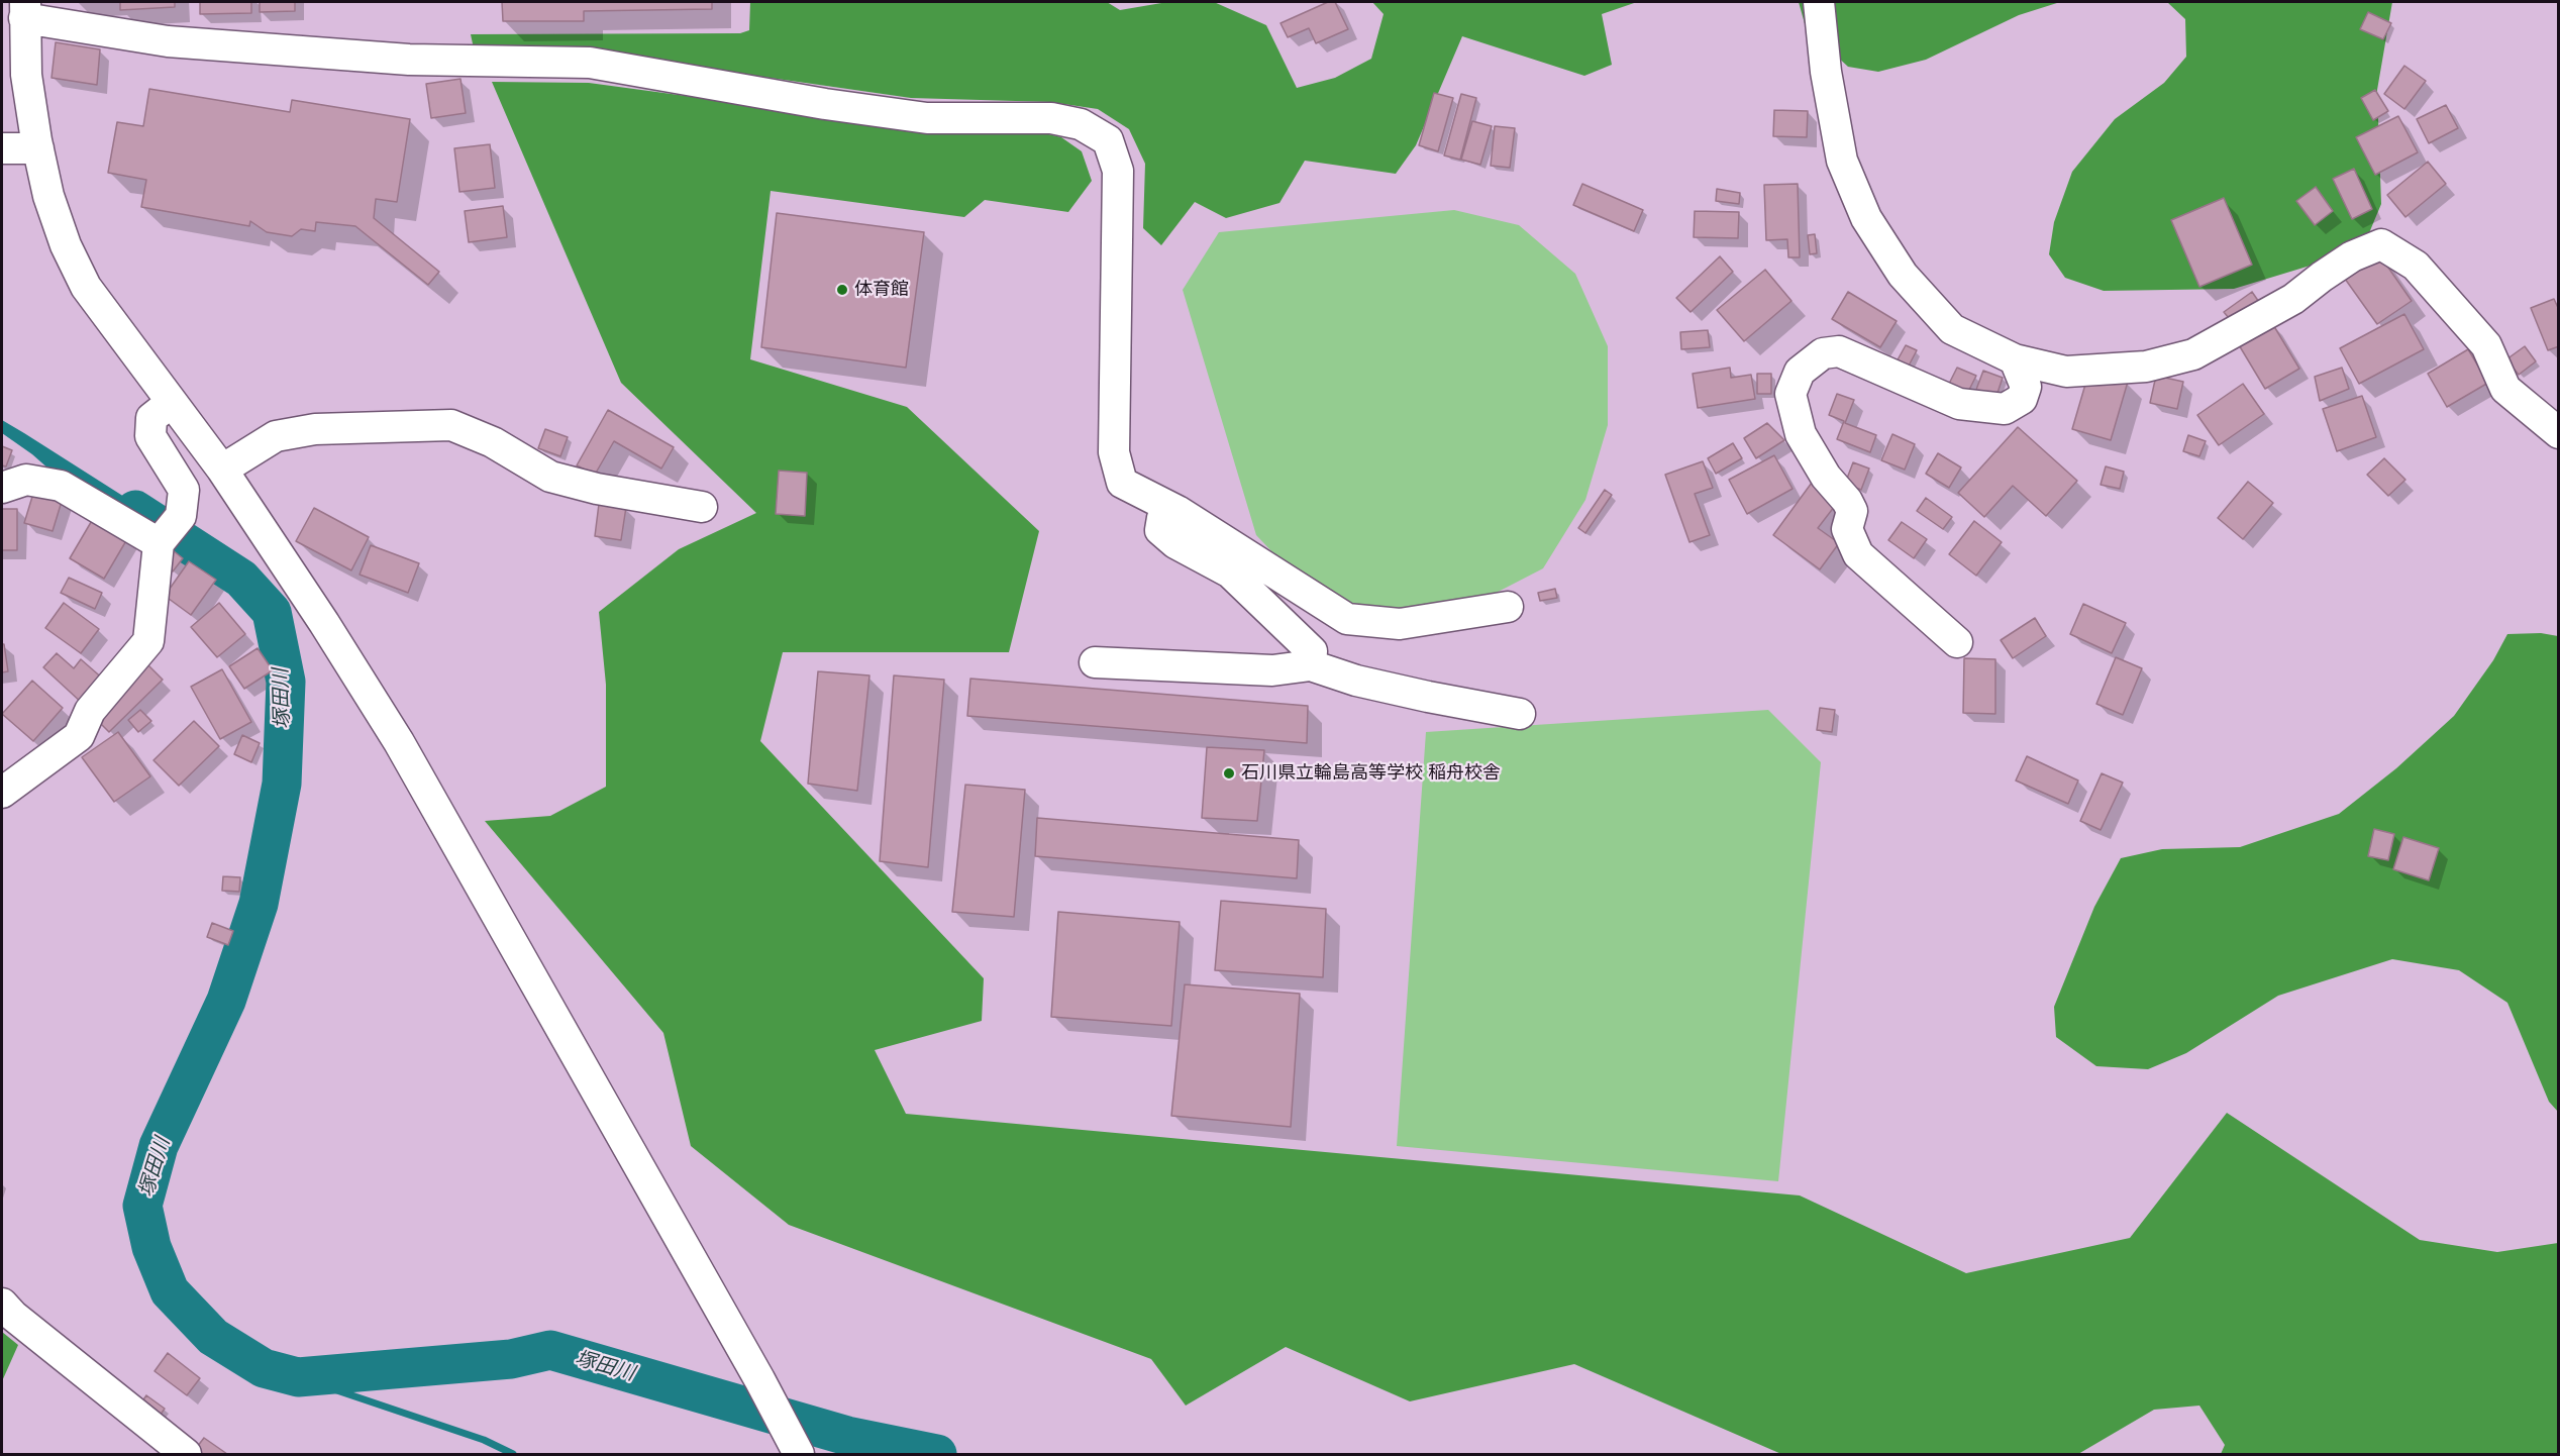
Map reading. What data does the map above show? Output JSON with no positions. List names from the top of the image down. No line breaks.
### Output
{"water":["塚田川"],"places":["体育館","石川県立輪島高等学校 稲舟校舎"]}
